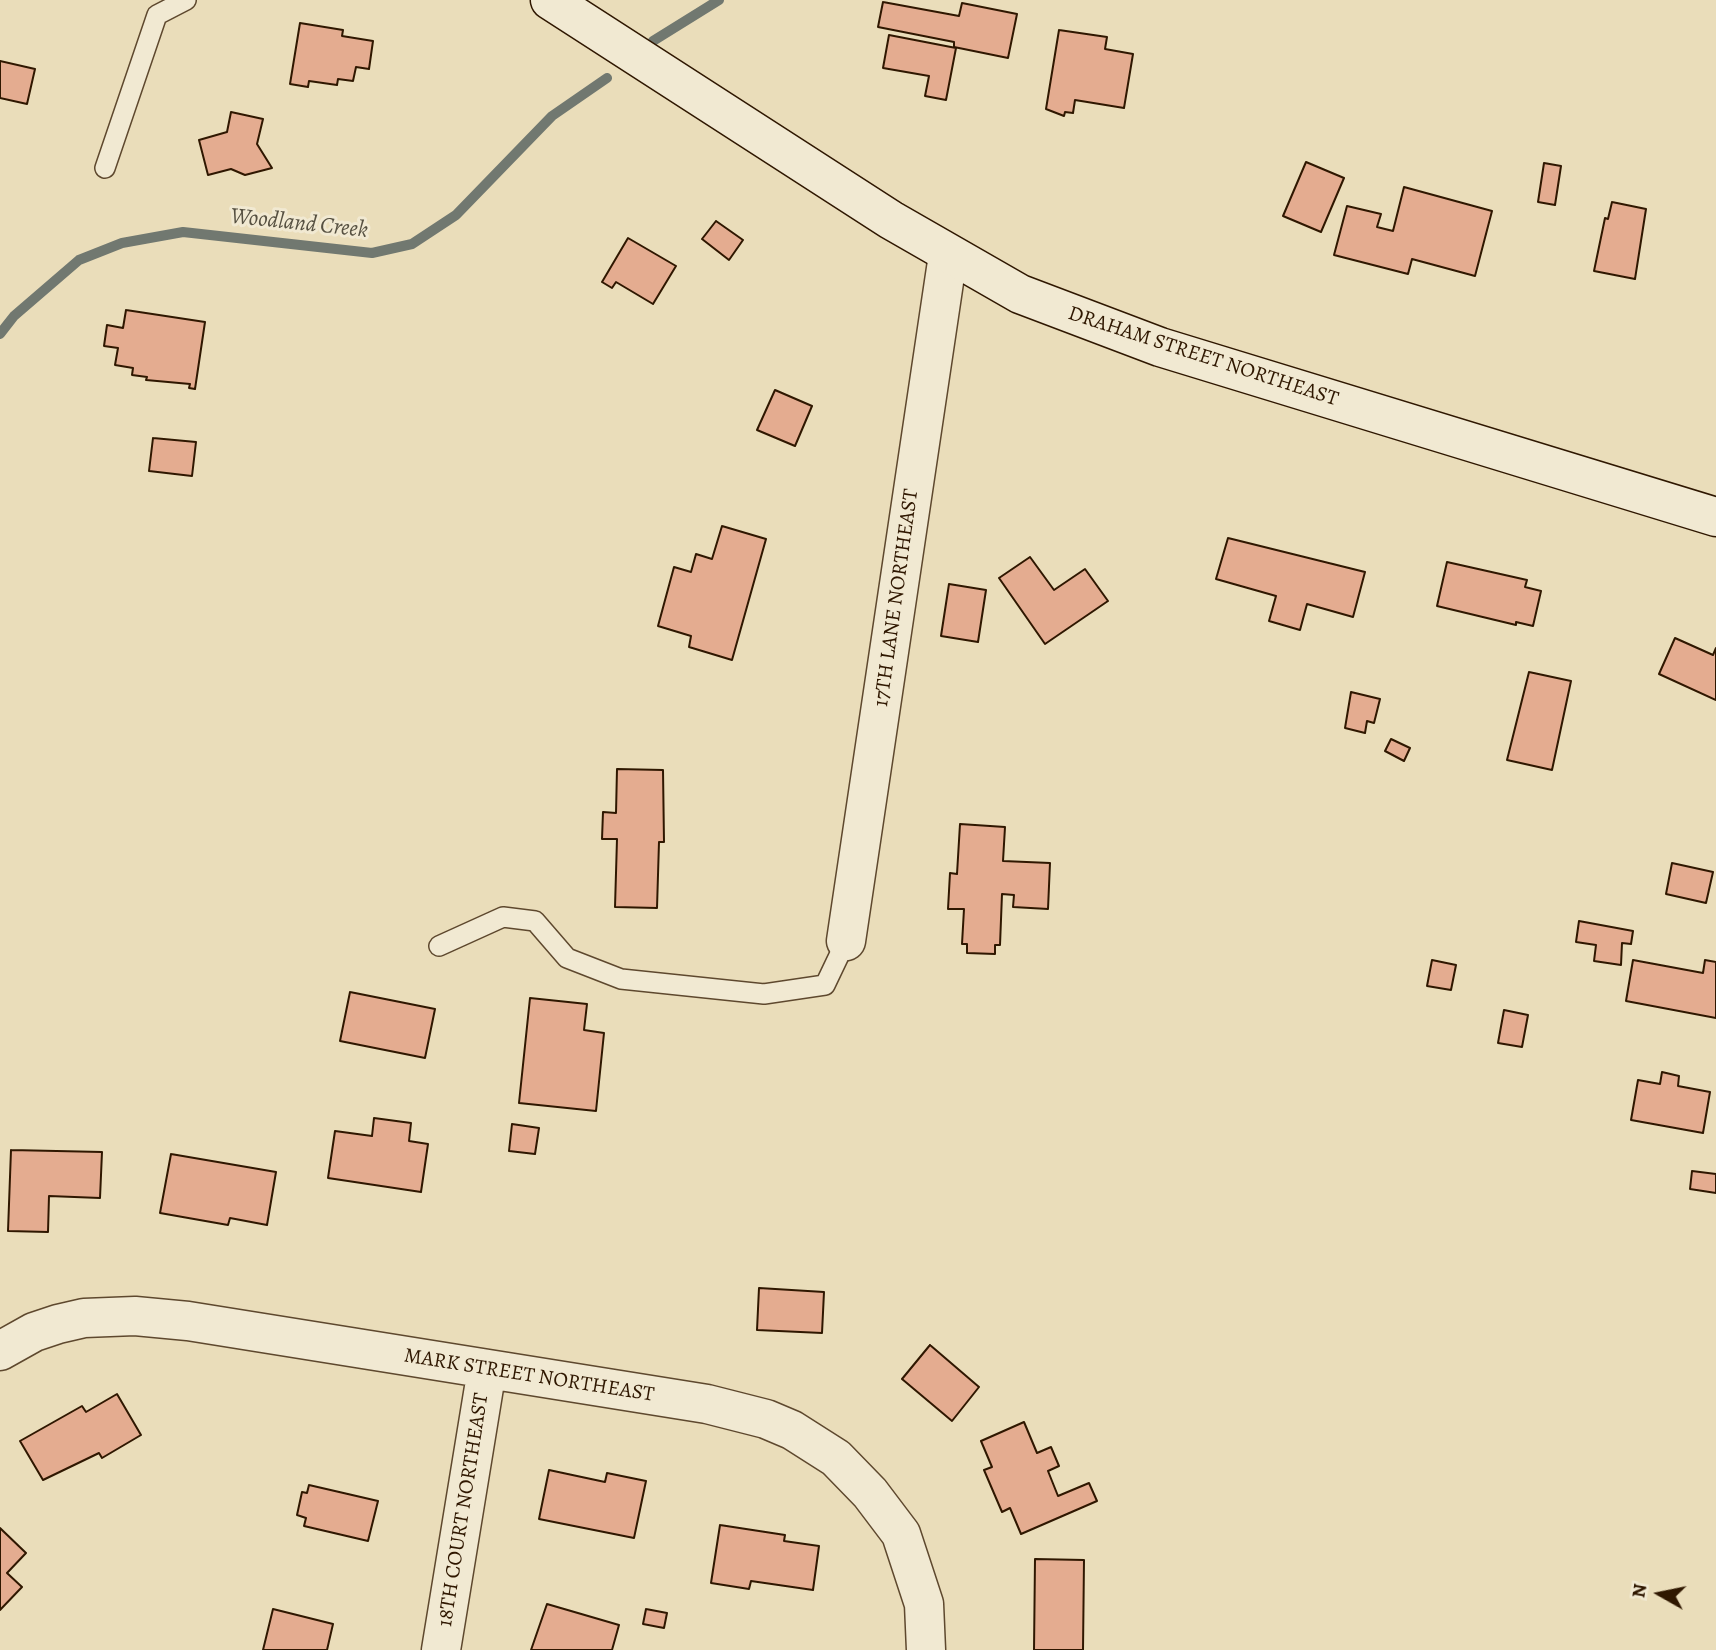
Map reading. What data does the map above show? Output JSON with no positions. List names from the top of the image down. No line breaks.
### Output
{"streets":{"street":["DRAHAM STREET NORTHEAST","17TH LANE NORTHEAST","MARK STREET NORTHEAST","18TH COURT NORTHEAST"]},"crossings":[["DRAHAM STREET NORTHEAST","17TH LANE NORTHEAST"],["MARK STREET NORTHEAST","18TH COURT NORTHEAST"]],"water":["Woodland Creek"],"north":"left"}
